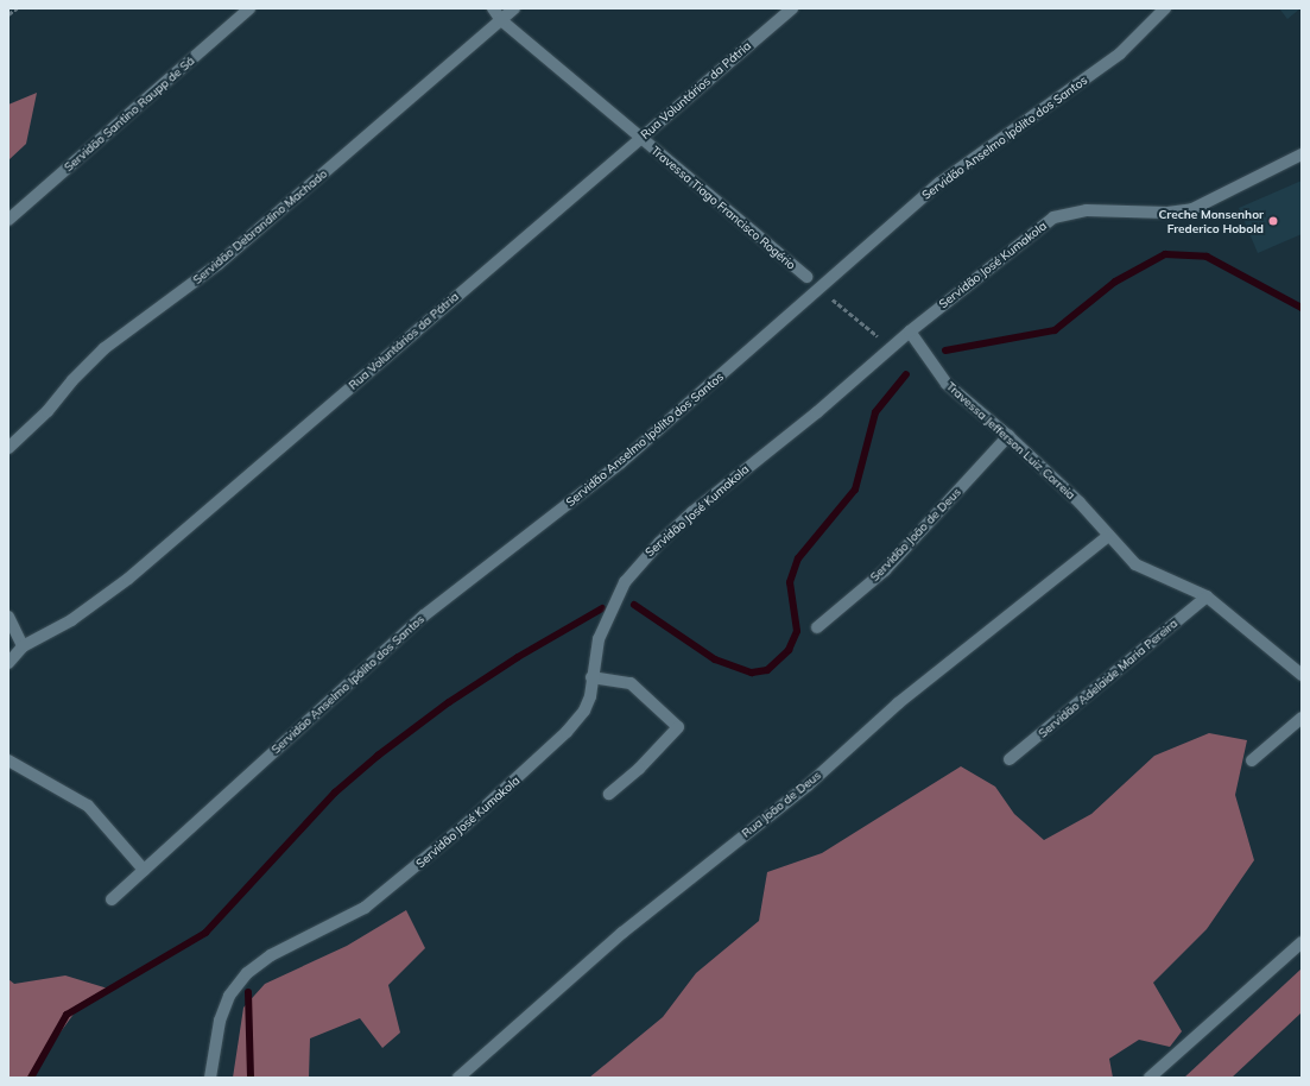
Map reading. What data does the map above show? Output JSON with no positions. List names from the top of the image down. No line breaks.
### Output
{"streets":{"lane":["Rua Voluntários da Pátria","Servidão Santino Raupp de Sá","Servidão Anselmo Ipólito dos Santos","Travessa Tiago Francisco Rogério","Servidão Debrandino Machado","Servidão José Kumakola","Travessa Jefferson Luiz Correia","Servidão João de Deus","Servidão Adelaide Maria Pereira","Rua João de Deus"]},"crossings":[["Rua Voluntários da Pátria","Travessa Tiago Francisco Rogério"],["Travessa Tiago Francisco Rogério","Servidão Debrandino Machado"],["Servidão José Kumakola","Travessa Jefferson Luiz Correia"],["Travessa Jefferson Luiz Correia","Servidão João de Deus"],["Travessa Jefferson Luiz Correia","Servidão Adelaide Maria Pereira"],["Travessa Jefferson Luiz Correia","Rua João de Deus"]],"places":["Creche Monsenhor Frederico Hobold"]}
